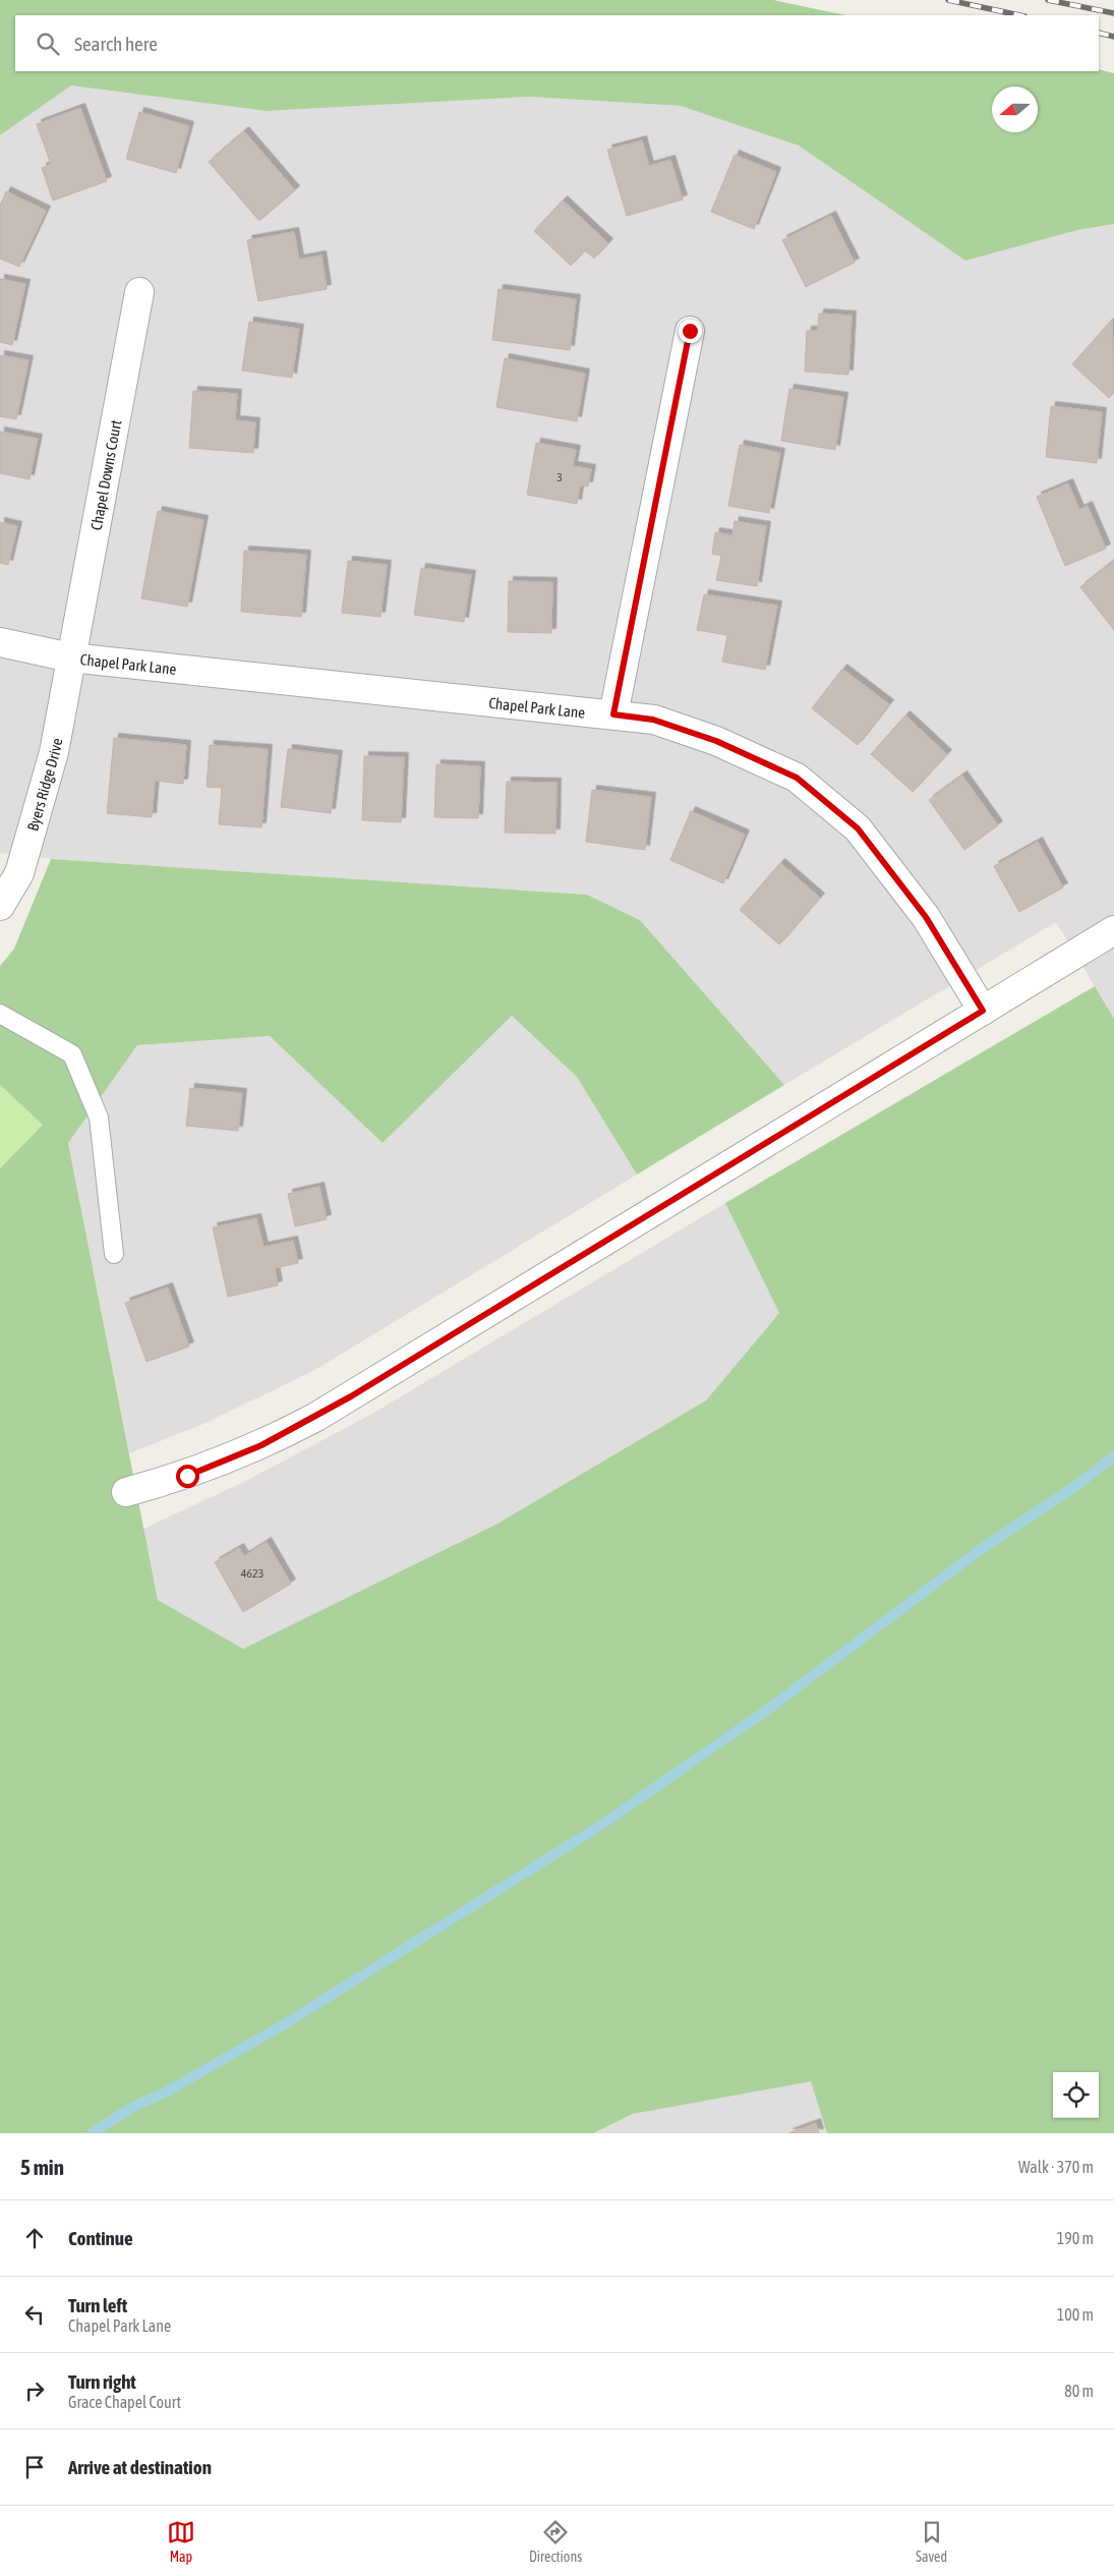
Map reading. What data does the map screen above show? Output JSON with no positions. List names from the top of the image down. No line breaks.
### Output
{"streets":{"street":["Chapel Downs Court","Chapel Park Lane","Byers Ridge Drive"]},"crossings":[["Chapel Downs Court","Chapel Park Lane"],["Chapel Downs Court","Byers Ridge Drive"],["Chapel Park Lane","Byers Ridge Drive"]],"house_numbers":["3","4623"],"north":"left","page":{"search":"Search here","heading":["5 min","Walk · 370 m"],"list":[["Continue","190 m"],["Turn left","Chapel Park Lane","100 m"],["Turn right","Grace Chapel Court","80 m"],"Arrive at destination"],"nav":["Map","Directions","Saved"]}}
